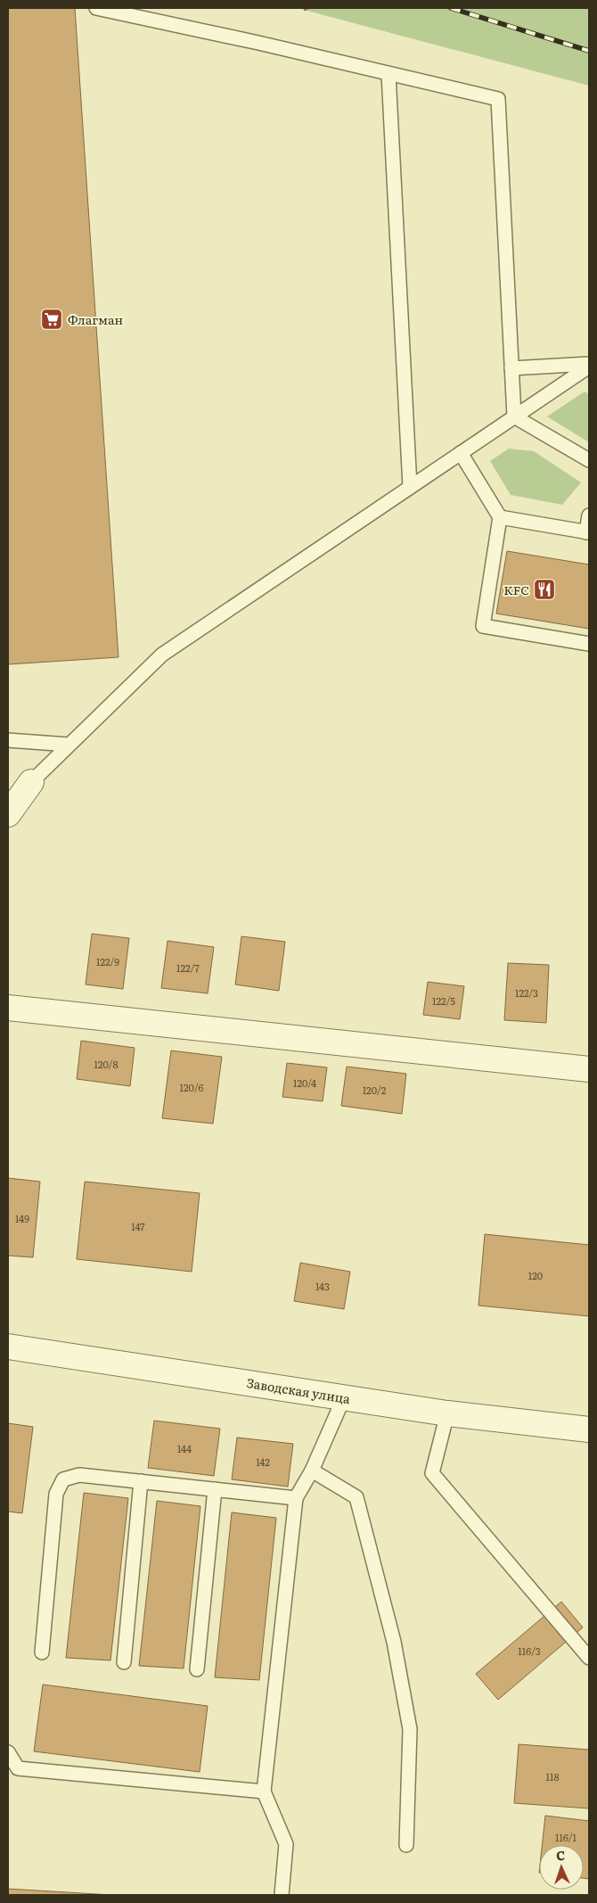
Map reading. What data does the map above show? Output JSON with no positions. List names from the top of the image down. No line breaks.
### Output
{"streets":{"street":["Заводская улица"]},"places":{"supermarket":["Флагман"],"restaurant":["KFC"]},"house_numbers":["122/9","122/7","122/3","122/5","120/8","120/4","120/6","120/2","149","147","120","143","144","142","116/3","118","116/1"],"north":"top"}
